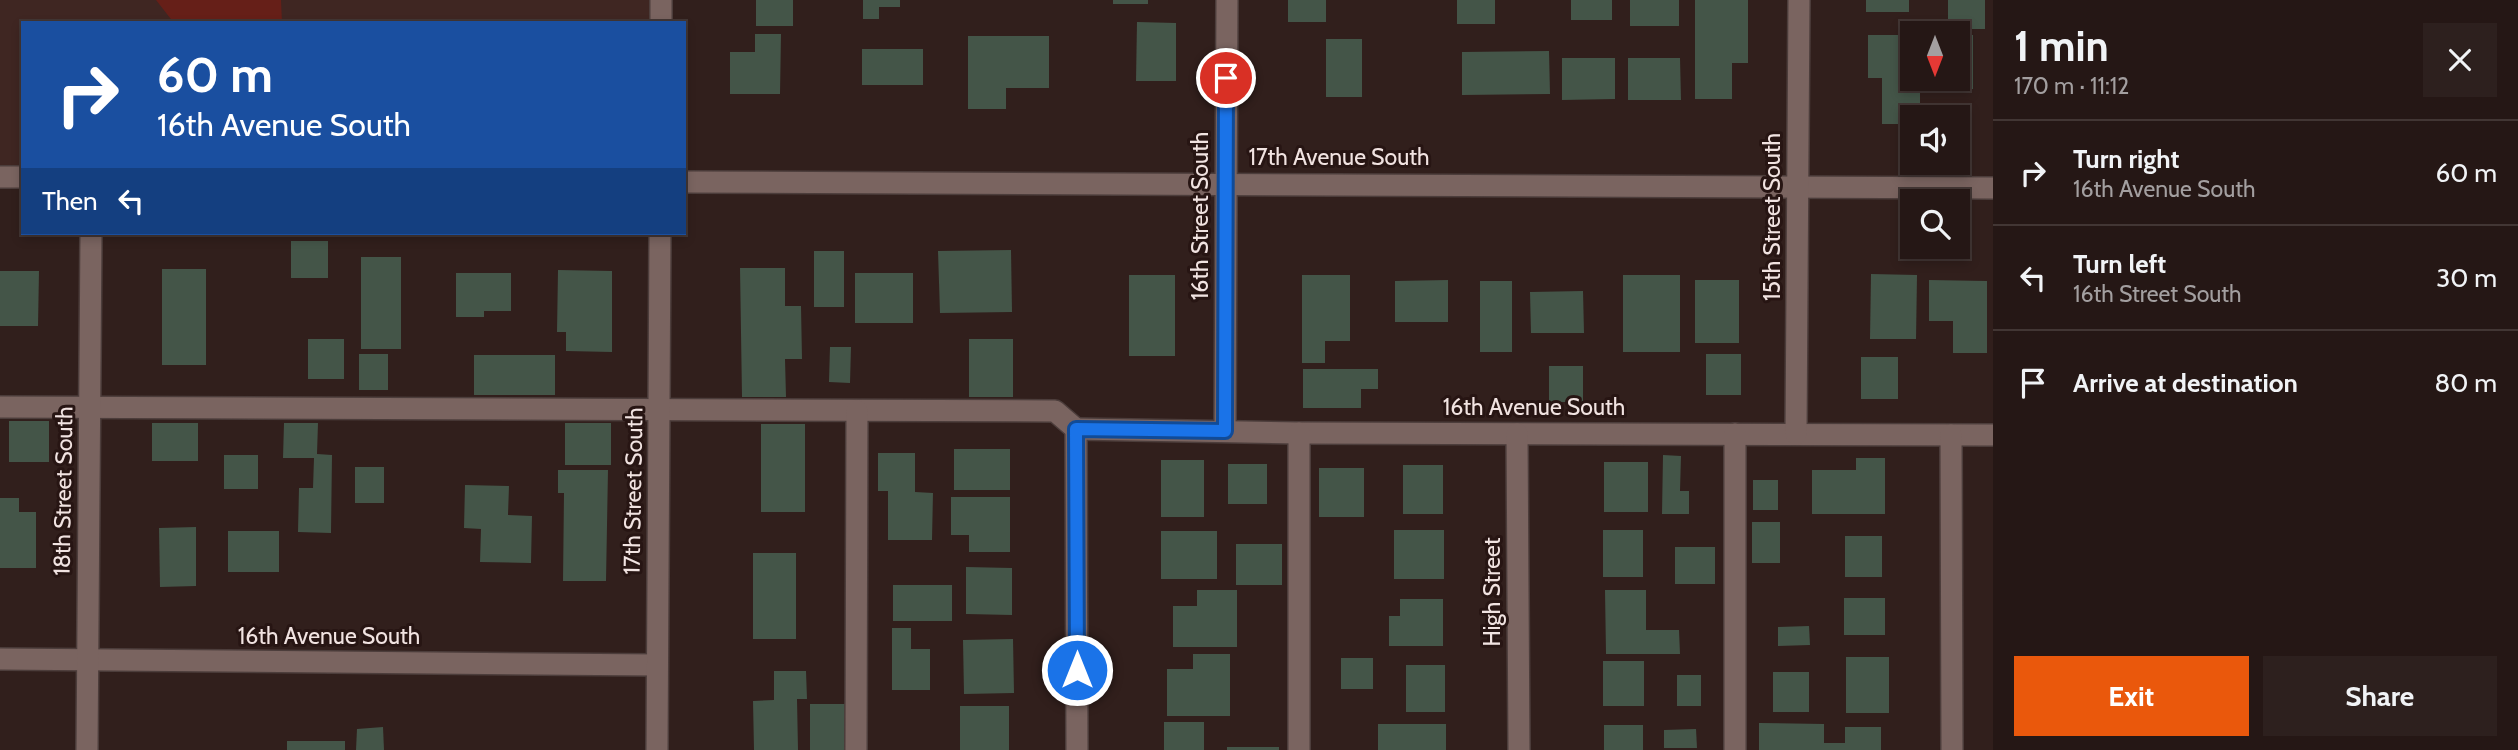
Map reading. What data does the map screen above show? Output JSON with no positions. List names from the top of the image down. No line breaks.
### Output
{"streets":{"street":["17th Avenue South","16th Street South","15th Street South","16th Avenue South","18th Street South","17th Street South","High Street"]},"crossings":[["17th Avenue South","16th Street South"],["17th Avenue South","15th Street South"],["16th Street South","16th Avenue South"],["15th Street South","16th Avenue South"],["16th Avenue South","18th Street South"],["16th Avenue South","17th Street South"],["16th Avenue South","High Street"]],"north":"bottom","page":{"heading":["1 min","170 m · 11:12"],"turn":["60 m","16th Avenue South"],"list":[{"name":"Turn right","note":"16th Avenue South","value":"60 m"},{"name":"Turn left","note":"16th Street South","value":"30 m"},{"name":"Arrive at destination","value":"80 m"}],"then":"Then","buttons":["Exit","Share"]}}
